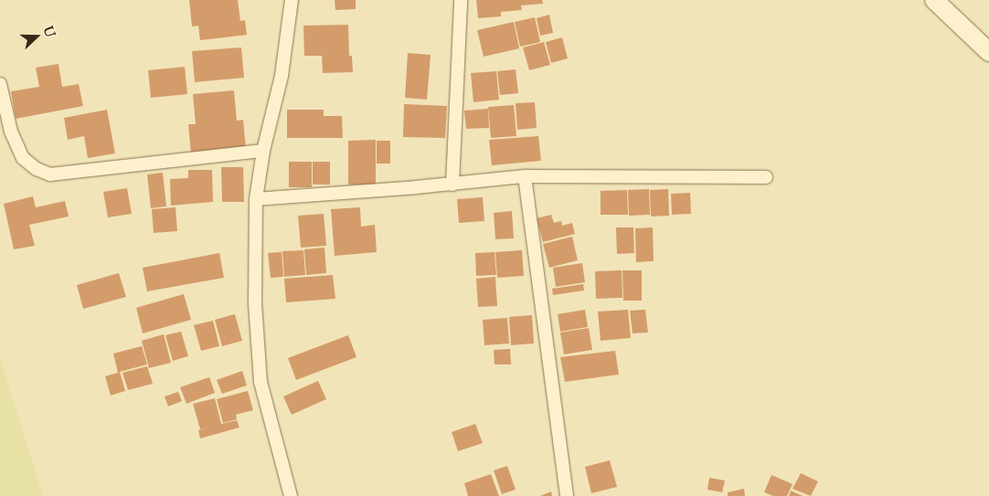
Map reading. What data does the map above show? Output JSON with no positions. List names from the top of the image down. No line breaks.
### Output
{"north":"right"}
